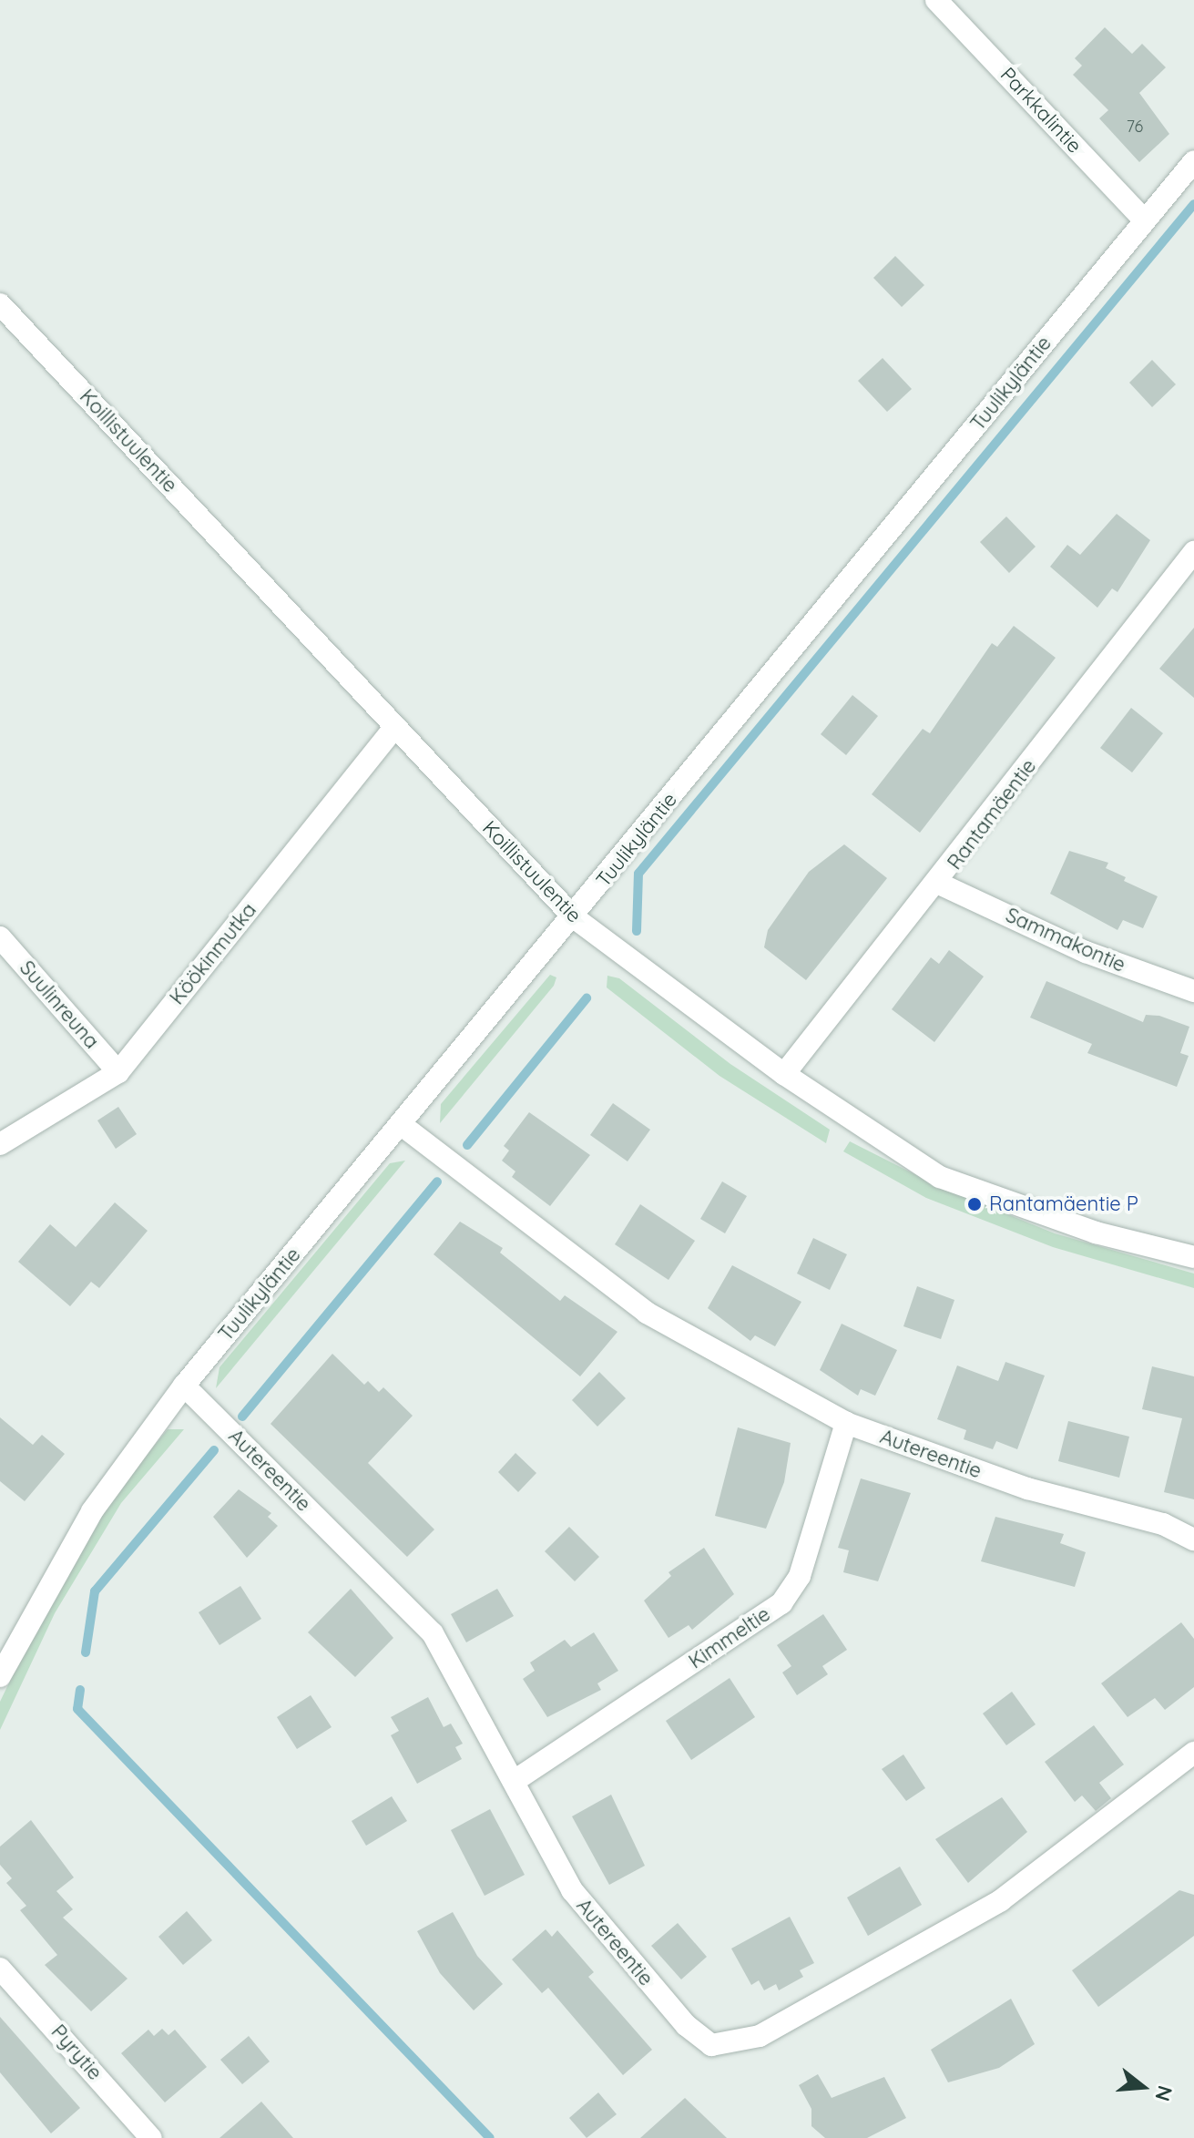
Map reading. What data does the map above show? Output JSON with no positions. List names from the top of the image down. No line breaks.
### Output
{"streets":{"street":["Parkkalintie","Tuulikyläntie","Koillistuulentie","Rantamäentie","Sammakontie","Köökinmutka","Suulinreuna","Autereentie","Kimmeltie","Pyrytie"]},"crossings":[["Parkkalintie","Tuulikyläntie"],["Tuulikyläntie","Koillistuulentie"],["Tuulikyläntie","Autereentie"],["Koillistuulentie","Rantamäentie"],["Koillistuulentie","Köökinmutka"],["Rantamäentie","Sammakontie"],["Köökinmutka","Suulinreuna"],["Autereentie","Kimmeltie"]],"places":["Rantamäentie P"],"house_numbers":["76"],"north":"right"}
